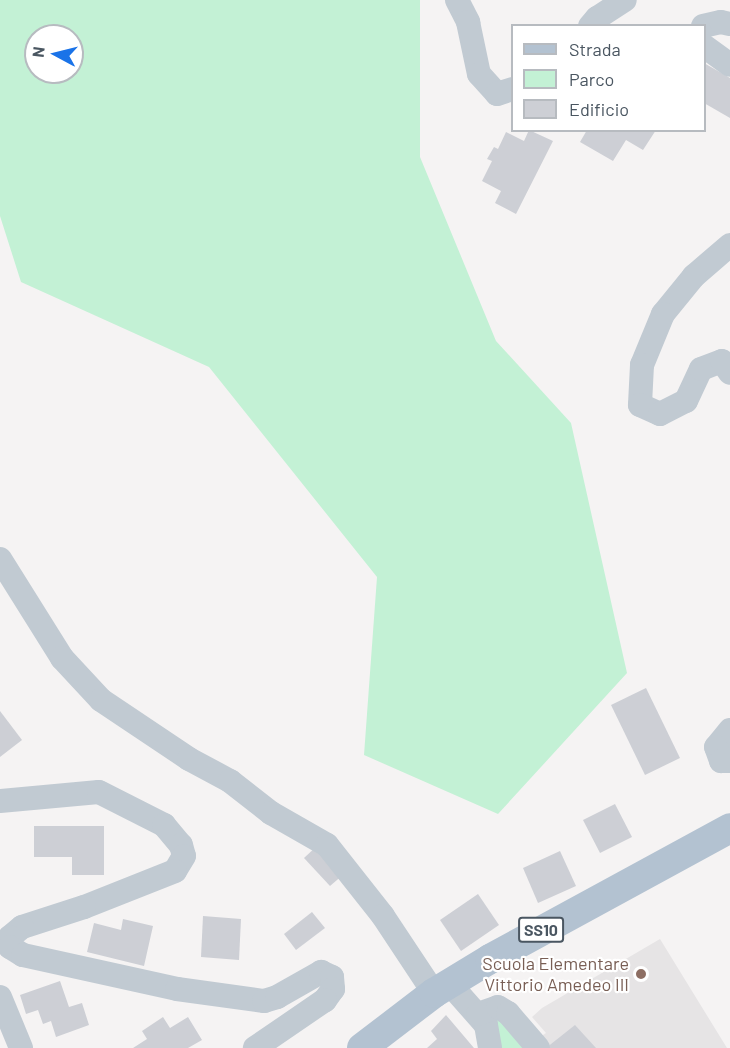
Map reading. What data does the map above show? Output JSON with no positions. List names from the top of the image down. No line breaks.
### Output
{"streets":{"main road":["SS10"]},"places":["Scuola Elementare Vittorio Amedeo III"],"legend":["Strada","Parco","Edificio"],"north":"left"}
